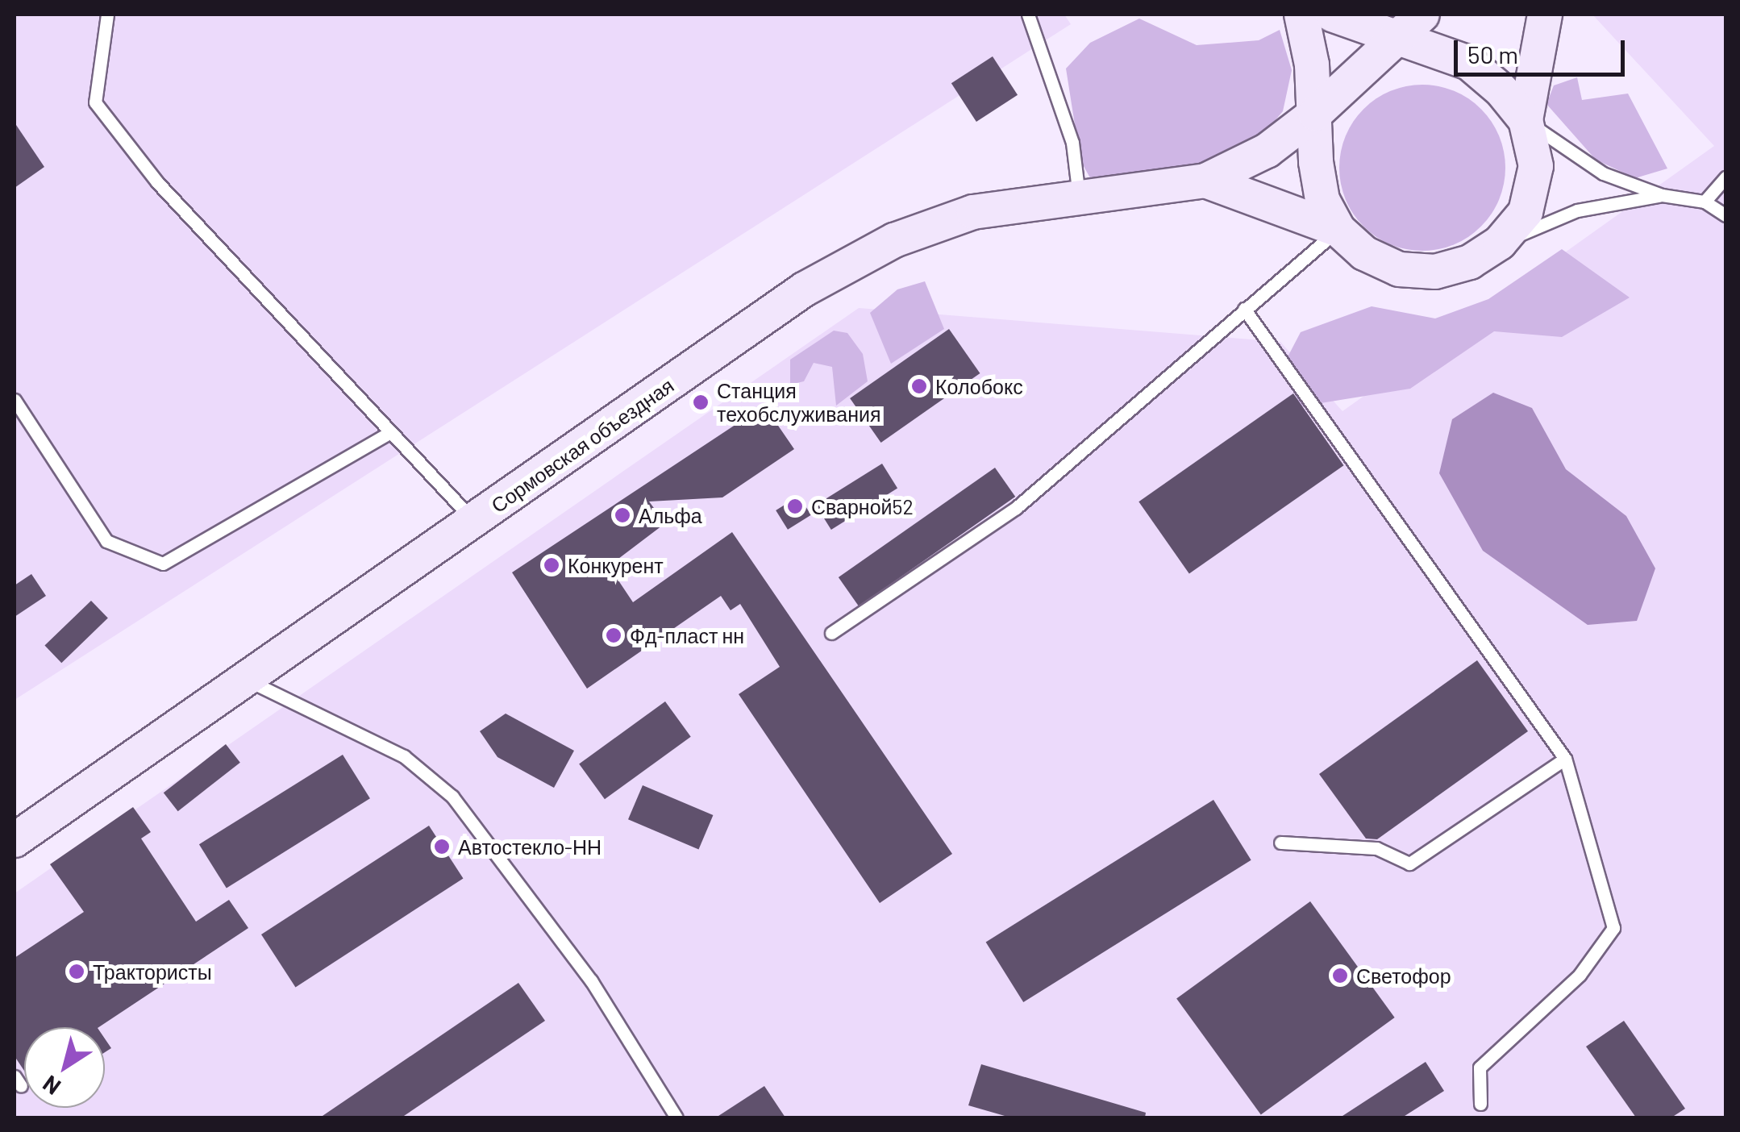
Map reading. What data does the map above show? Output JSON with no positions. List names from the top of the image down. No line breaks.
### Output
{"streets":{"street":["Сормовская объездная"]},"places":["Колобокс","Станция техобслуживания","Сварной52","Альфа","Конкурент","Фд-пласт нн","Автостекло-НН","Трактористы","Светофор"],"scale_bar":"50 m","north":"bottom left"}
